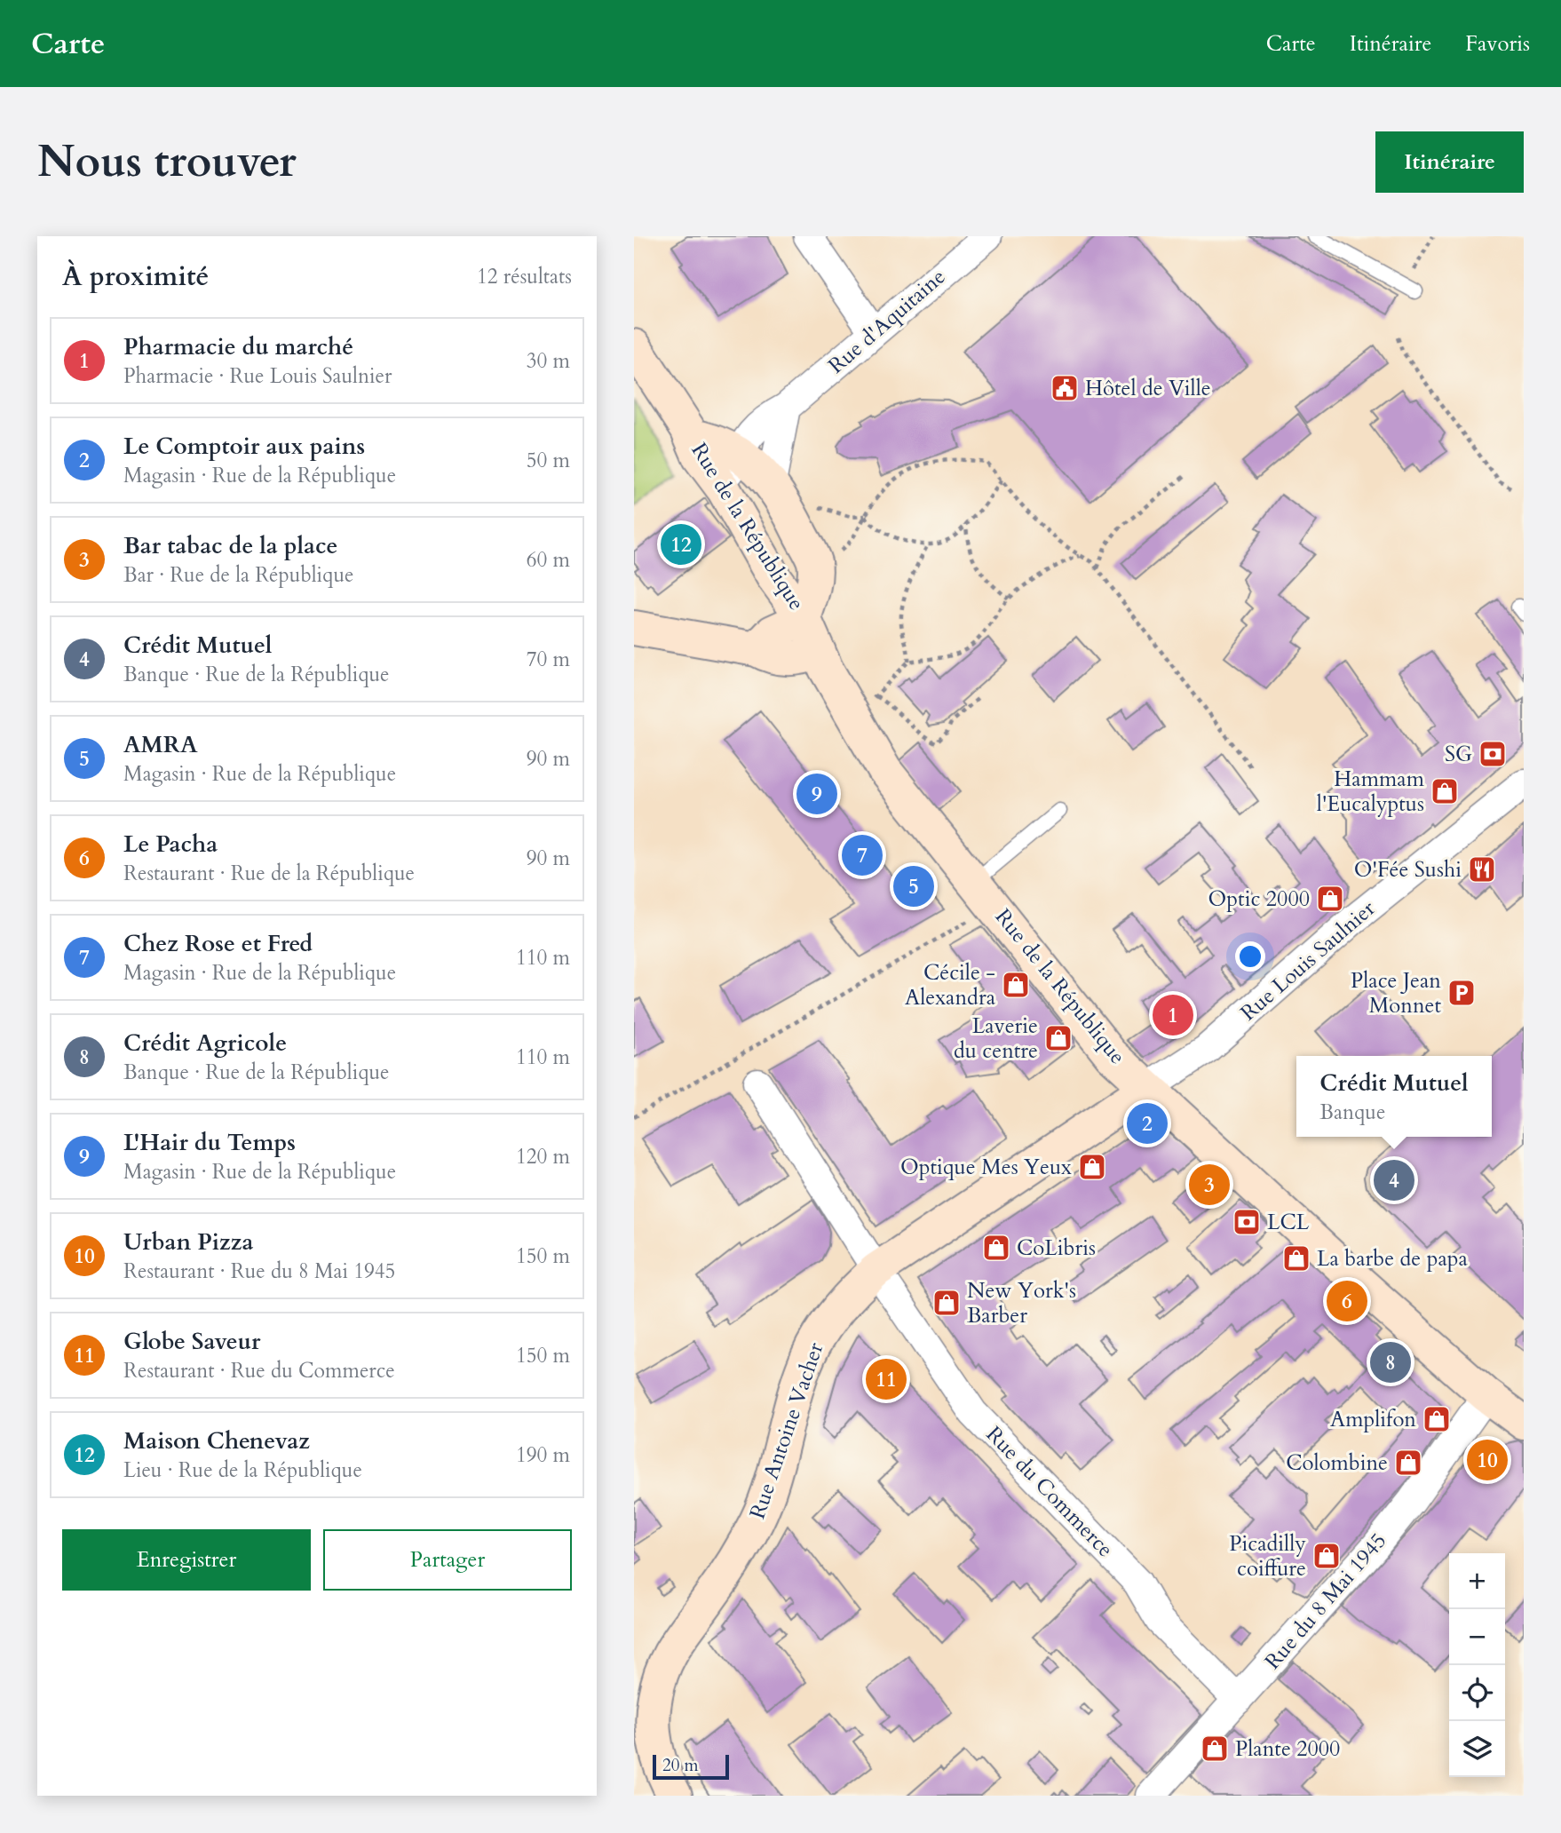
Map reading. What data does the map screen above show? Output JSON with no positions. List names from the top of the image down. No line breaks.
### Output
{"streets":{"main road":["Rue de la République","Rue Antoine Vacher"],"street":["Rue d'Aquitaine","Rue Louis Saulnier","Rue du Commerce","Rue du 8 Mai 1945"]},"crossings":[["Rue d'Aquitaine","Rue de la République"],["Rue de la République","Rue Louis Saulnier"],["Rue de la République","Rue Antoine Vacher"],["Rue de la République","Rue du 8 Mai 1945"],["Rue Louis Saulnier","Rue Antoine Vacher"],["Rue Antoine Vacher","Rue du Commerce"],["Rue du Commerce","Rue du 8 Mai 1945"]],"places":{"public building":["Hôtel de Ville"],"bank":["SG","LCL"],"shop":["Hammam l'Eucalyptus","Optic 2000","Cécile - Alexandra","Laverie du centre","Optique Mes Yeux","CoLibris","La barbe de papa","New York's Barber","Amplifon","Colombine","Picadilly coiffure","Plante 2000"],"restaurant":["O'Fée Sushi"],"parking":["Place Jean Monnet"]},"scale_bar":"20 m","page":{"header":"Carte","nav":["Carte","Itinéraire","Favoris"],"buttons":["Itinéraire",["Enregistrer","Partager"]],"title":"Nous trouver","heading":["À proximité","12 résultats"],"list":[{"mark":"1","name":"Pharmacie du marché","note":"Pharmacie · Rue Louis Saulnier","value":"30 m"},{"mark":"2","name":"Le Comptoir aux pains","note":"Magasin · Rue de la République","value":"50 m"},{"mark":"3","name":"Bar tabac de la place","note":"Bar · Rue de la République","value":"60 m"},{"mark":"4","name":"Crédit Mutuel","note":"Banque · Rue de la République","value":"70 m"},{"mark":"5","name":"AMRA","note":"Magasin · Rue de la République","value":"90 m"},{"mark":"6","name":"Le Pacha","note":"Restaurant · Rue de la République","value":"90 m"},{"mark":"7","name":"Chez Rose et Fred","note":"Magasin · Rue de la République","value":"110 m"},{"mark":"8","name":"Crédit Agricole","note":"Banque · Rue de la République","value":"110 m"},{"mark":"9","name":"L'Hair du Temps","note":"Magasin · Rue de la République","value":"120 m"},{"mark":"10","name":"Urban Pizza","note":"Restaurant · Rue du 8 Mai 1945","value":"150 m"},{"mark":"11","name":"Globe Saveur","note":"Restaurant · Rue du Commerce","value":"150 m"},{"mark":"12","name":"Maison Chenevaz","note":"Lieu · Rue de la République","value":"190 m"}],"pins":["12","9","7","5","1","2","4","3","6","8","11","10"],"popup":["Crédit Mutuel","Banque"],"map_buttons":["+","−"],"scale":"20 m"}}
